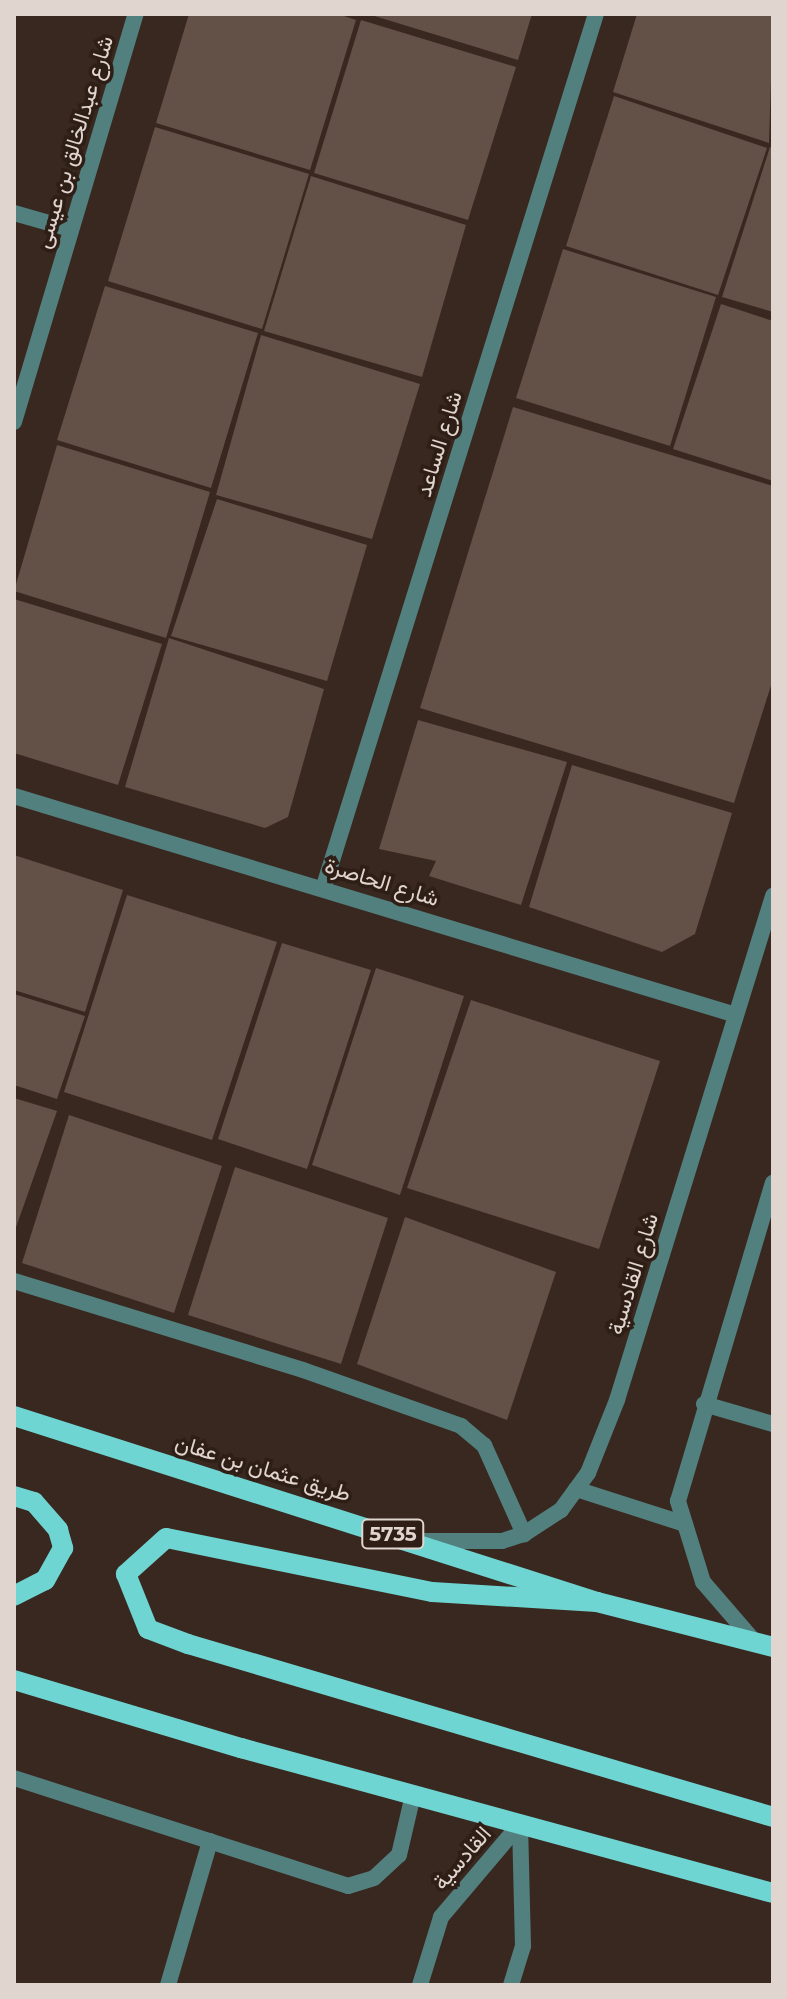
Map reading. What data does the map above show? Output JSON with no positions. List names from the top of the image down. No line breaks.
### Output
{"streets":{"main road":["طريق عثمان بن عفان","5735"],"street":["شارع عبدالخالق بن عيسى","شارع الساعد","شارع الحاصرة","شارع القادسية","القادسية"]},"crossings":[["شارع الساعد","شارع الحاصرة"],["شارع الحاصرة","شارع القادسية"],["شارع القادسية","طريق عثمان بن عفان"]]}
